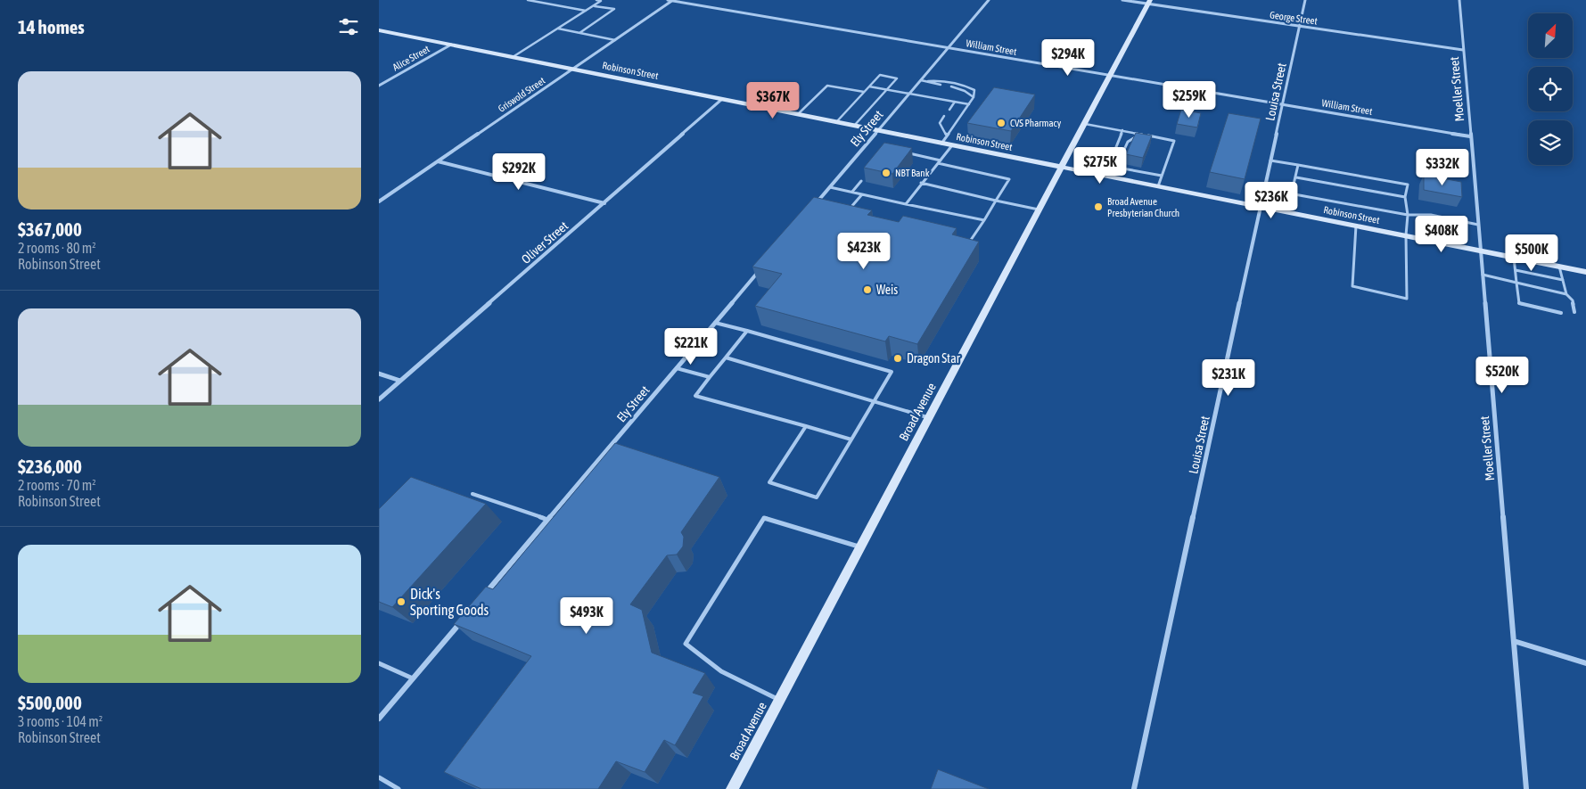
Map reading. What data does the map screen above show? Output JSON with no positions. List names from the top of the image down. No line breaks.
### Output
{"streets":{"street":["George Street","William Street","Alice Street","Robinson Street","Moeller Street","Louisa Street","Griswold Street","Ely Street","Oliver Street","Broad Avenue"]},"crossings":[["George Street","Moeller Street"],["George Street","Louisa Street"],["George Street","Broad Avenue"],["William Street","Moeller Street"],["William Street","Louisa Street"],["William Street","Griswold Street"],["William Street","Ely Street"],["William Street","Broad Avenue"],["Alice Street","Robinson Street"],["Robinson Street","Moeller Street"],["Robinson Street","Louisa Street"],["Robinson Street","Griswold Street"],["Robinson Street","Ely Street"],["Robinson Street","Oliver Street"],["Robinson Street","Broad Avenue"]],"places":["CVS Pharmacy","NBT Bank","Broad Avenue Presbyterian Church","Weis","Dragon Star","Dick's Sporting Goods"],"north":"top right","page":{"heading":"14 homes","price":["$294K","$259K","$367K","$275K","$332K","$292K","$236K","$408K","$423K","$500K","$221K","$520K","$231K","$493K"],"list":[{"name":"$367,000","note":"2 rooms · 80 m² · Robinson Street"},{"name":"$236,000","note":"2 rooms · 70 m² · Robinson Street"},{"name":"$500,000","note":"3 rooms · 104 m² · Robinson Street"}]}}
